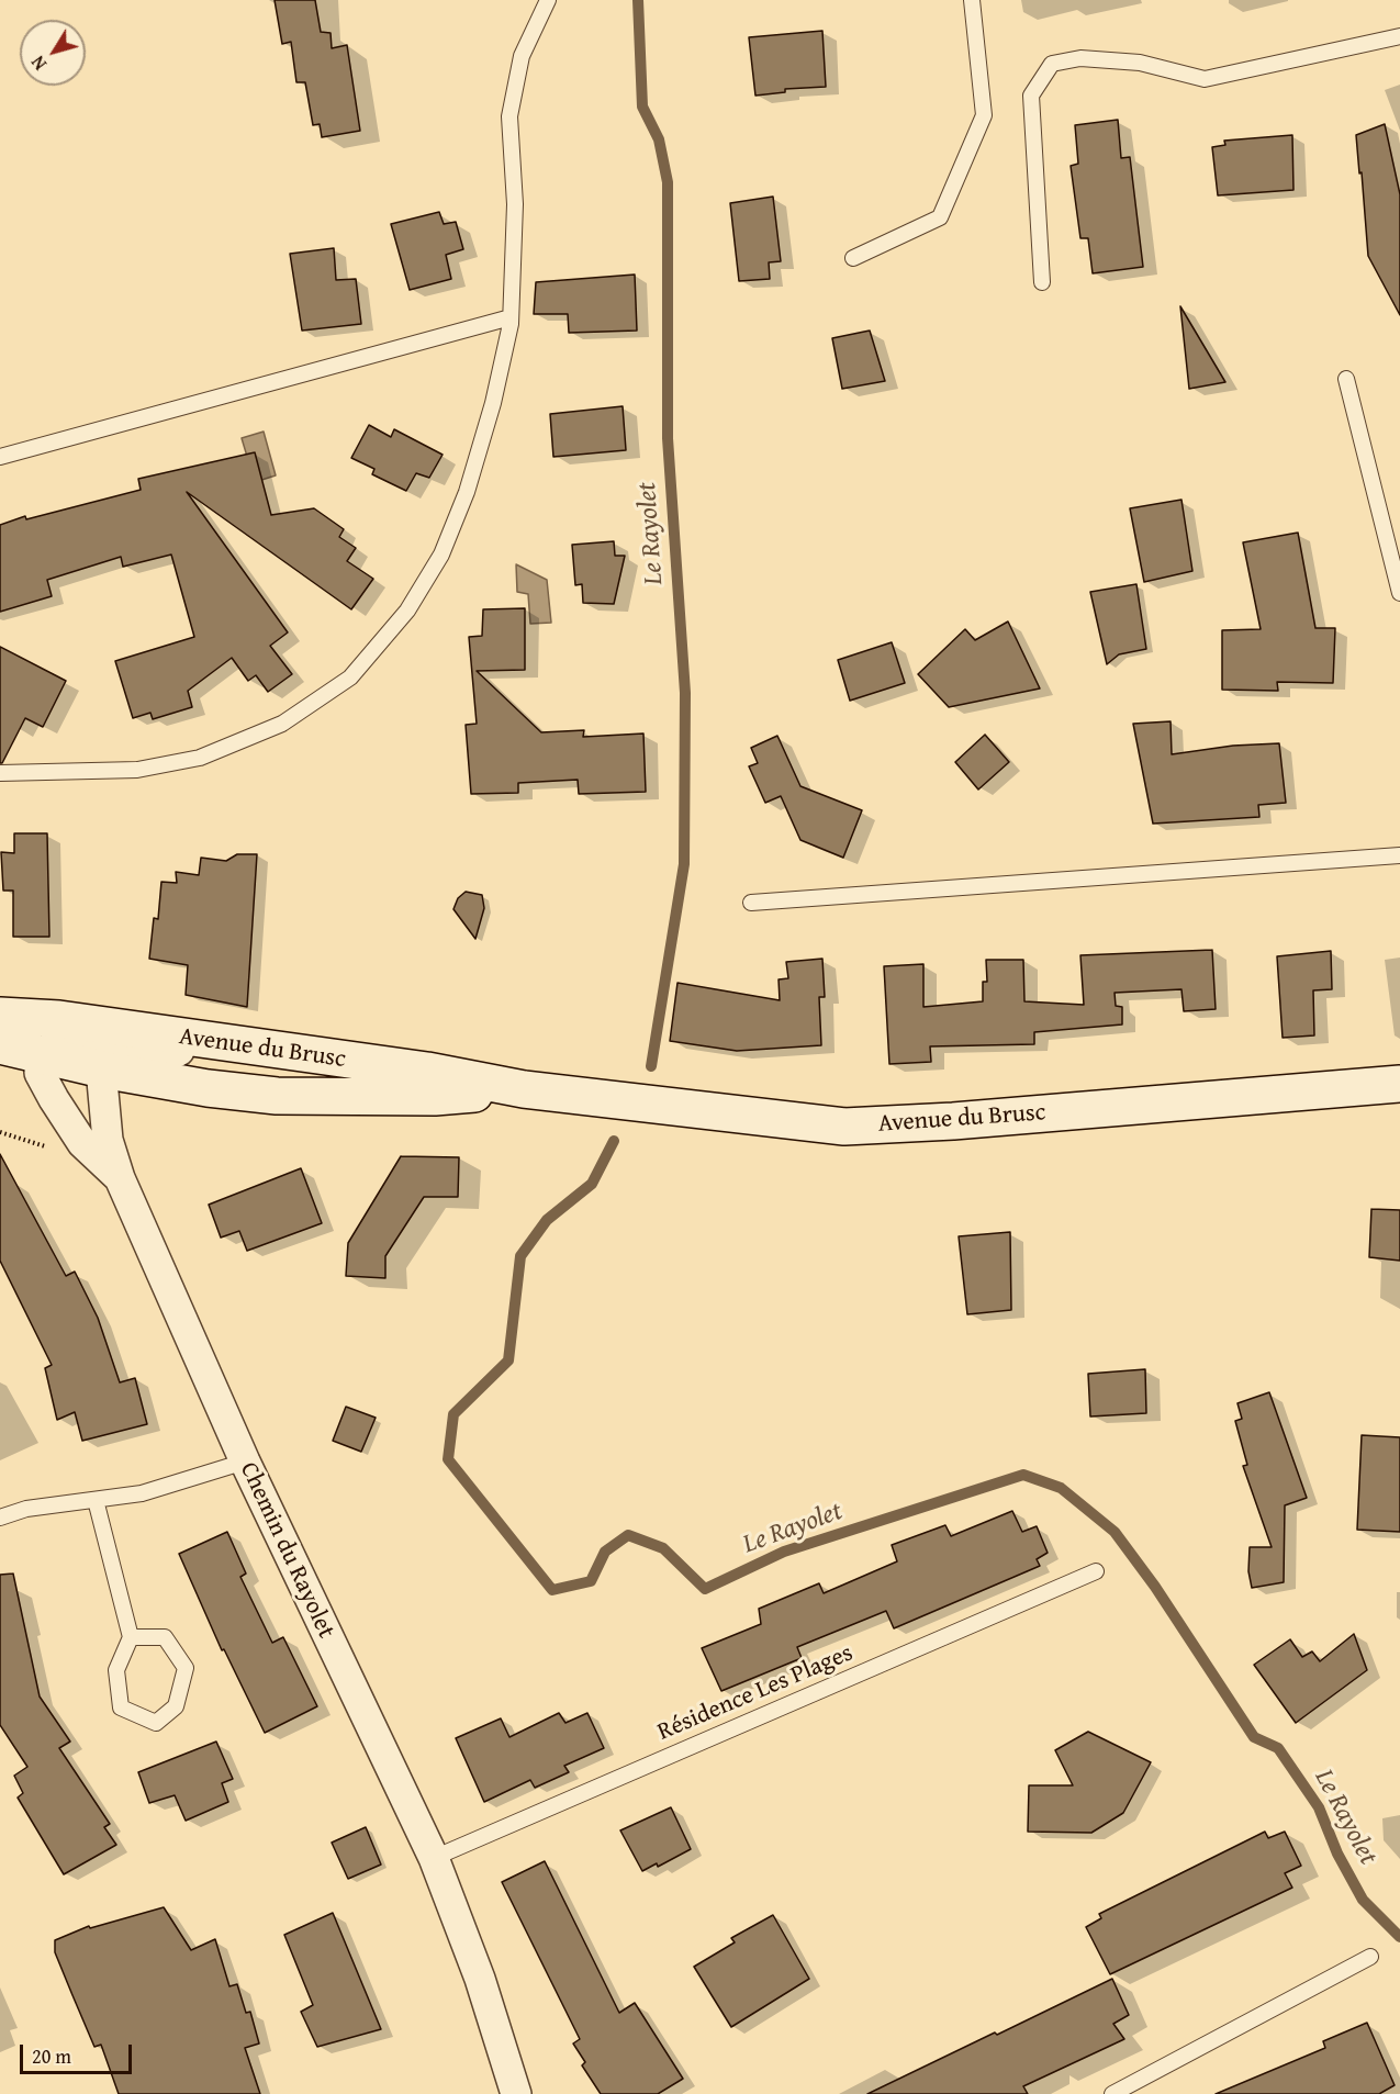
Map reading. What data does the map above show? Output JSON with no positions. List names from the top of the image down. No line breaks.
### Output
{"streets":{"street":["Avenue du Brusc","Chemin du Rayolet"],"lane":["Résidence Les Plages"]},"crossings":[["Avenue du Brusc","Chemin du Rayolet"],["Chemin du Rayolet","Résidence Les Plages"]],"water":["Le Rayolet"],"scale_bar":"20 m","north":"bottom left"}
